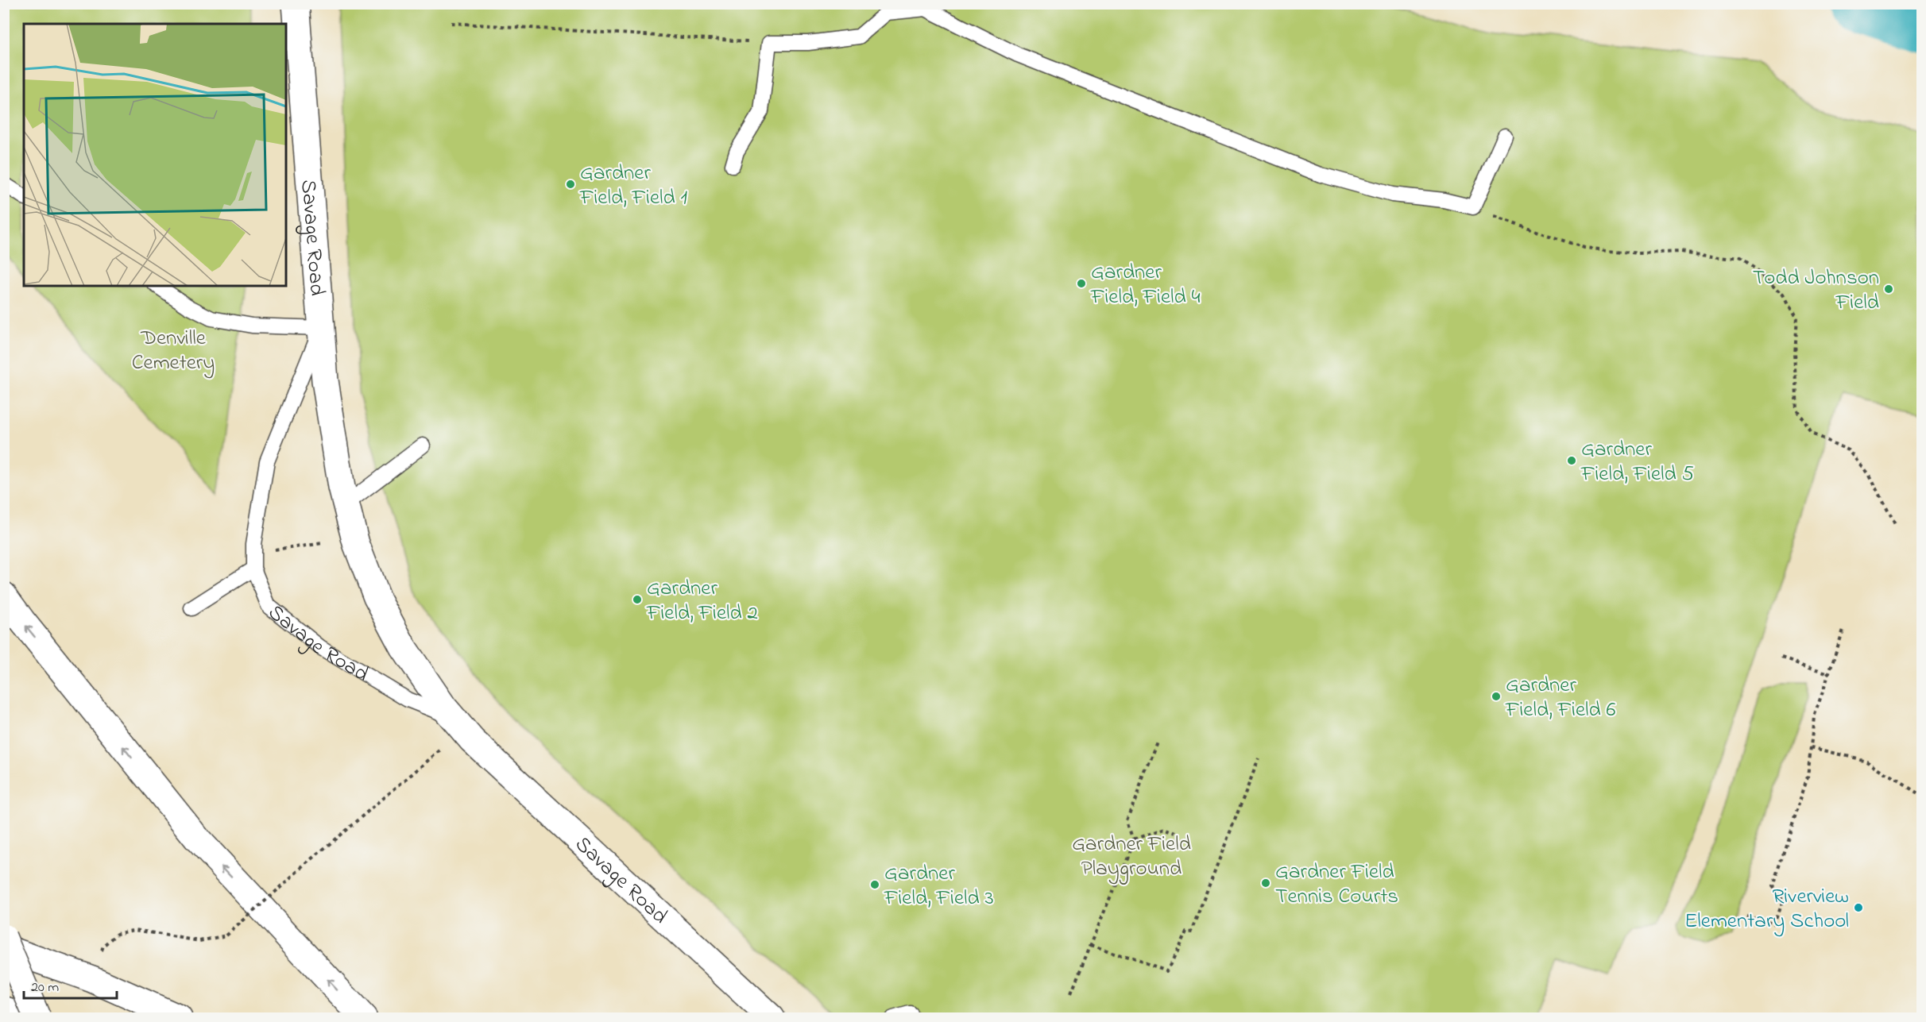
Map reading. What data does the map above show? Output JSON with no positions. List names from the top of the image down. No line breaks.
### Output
{"streets":{"main road":["Savage Road"]},"parks":["Denville Cemetery","Gardner Field Playground"],"places":["Gardner Field, Field 1","Gardner Field, Field 4","Todd Johnson Field","Gardner Field, Field 5","Gardner Field, Field 2","Gardner Field, Field 6","Gardner Field Tennis Courts","Gardner Field, Field 3","Riverview Elementary School"],"scale_bar":"20 m"}
